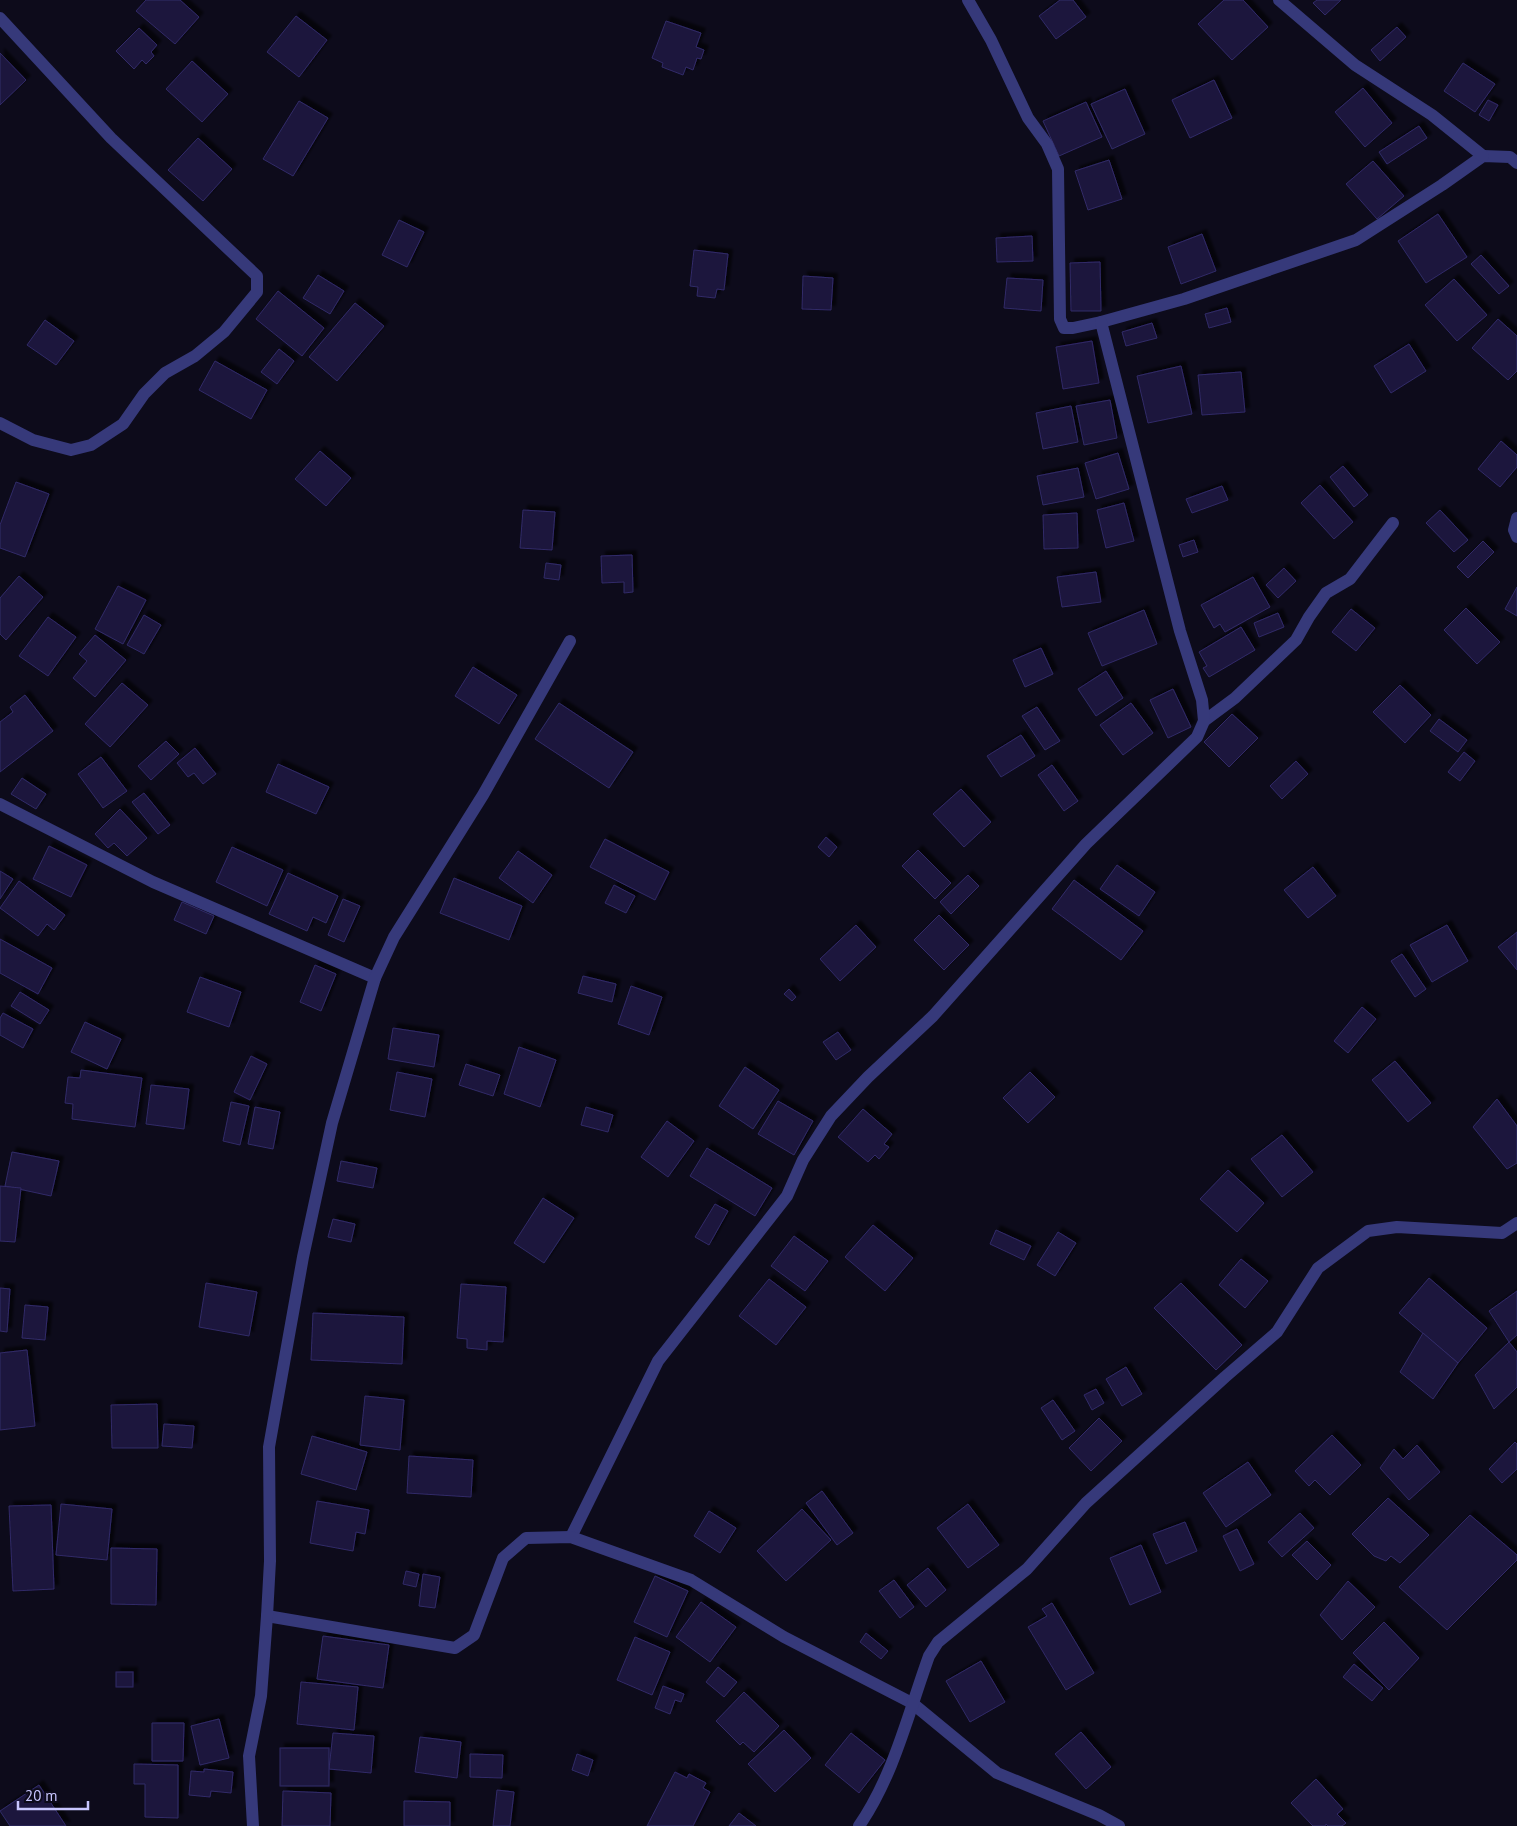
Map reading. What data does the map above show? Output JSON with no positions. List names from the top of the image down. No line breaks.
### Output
{"scale_bar":"20 m"}
